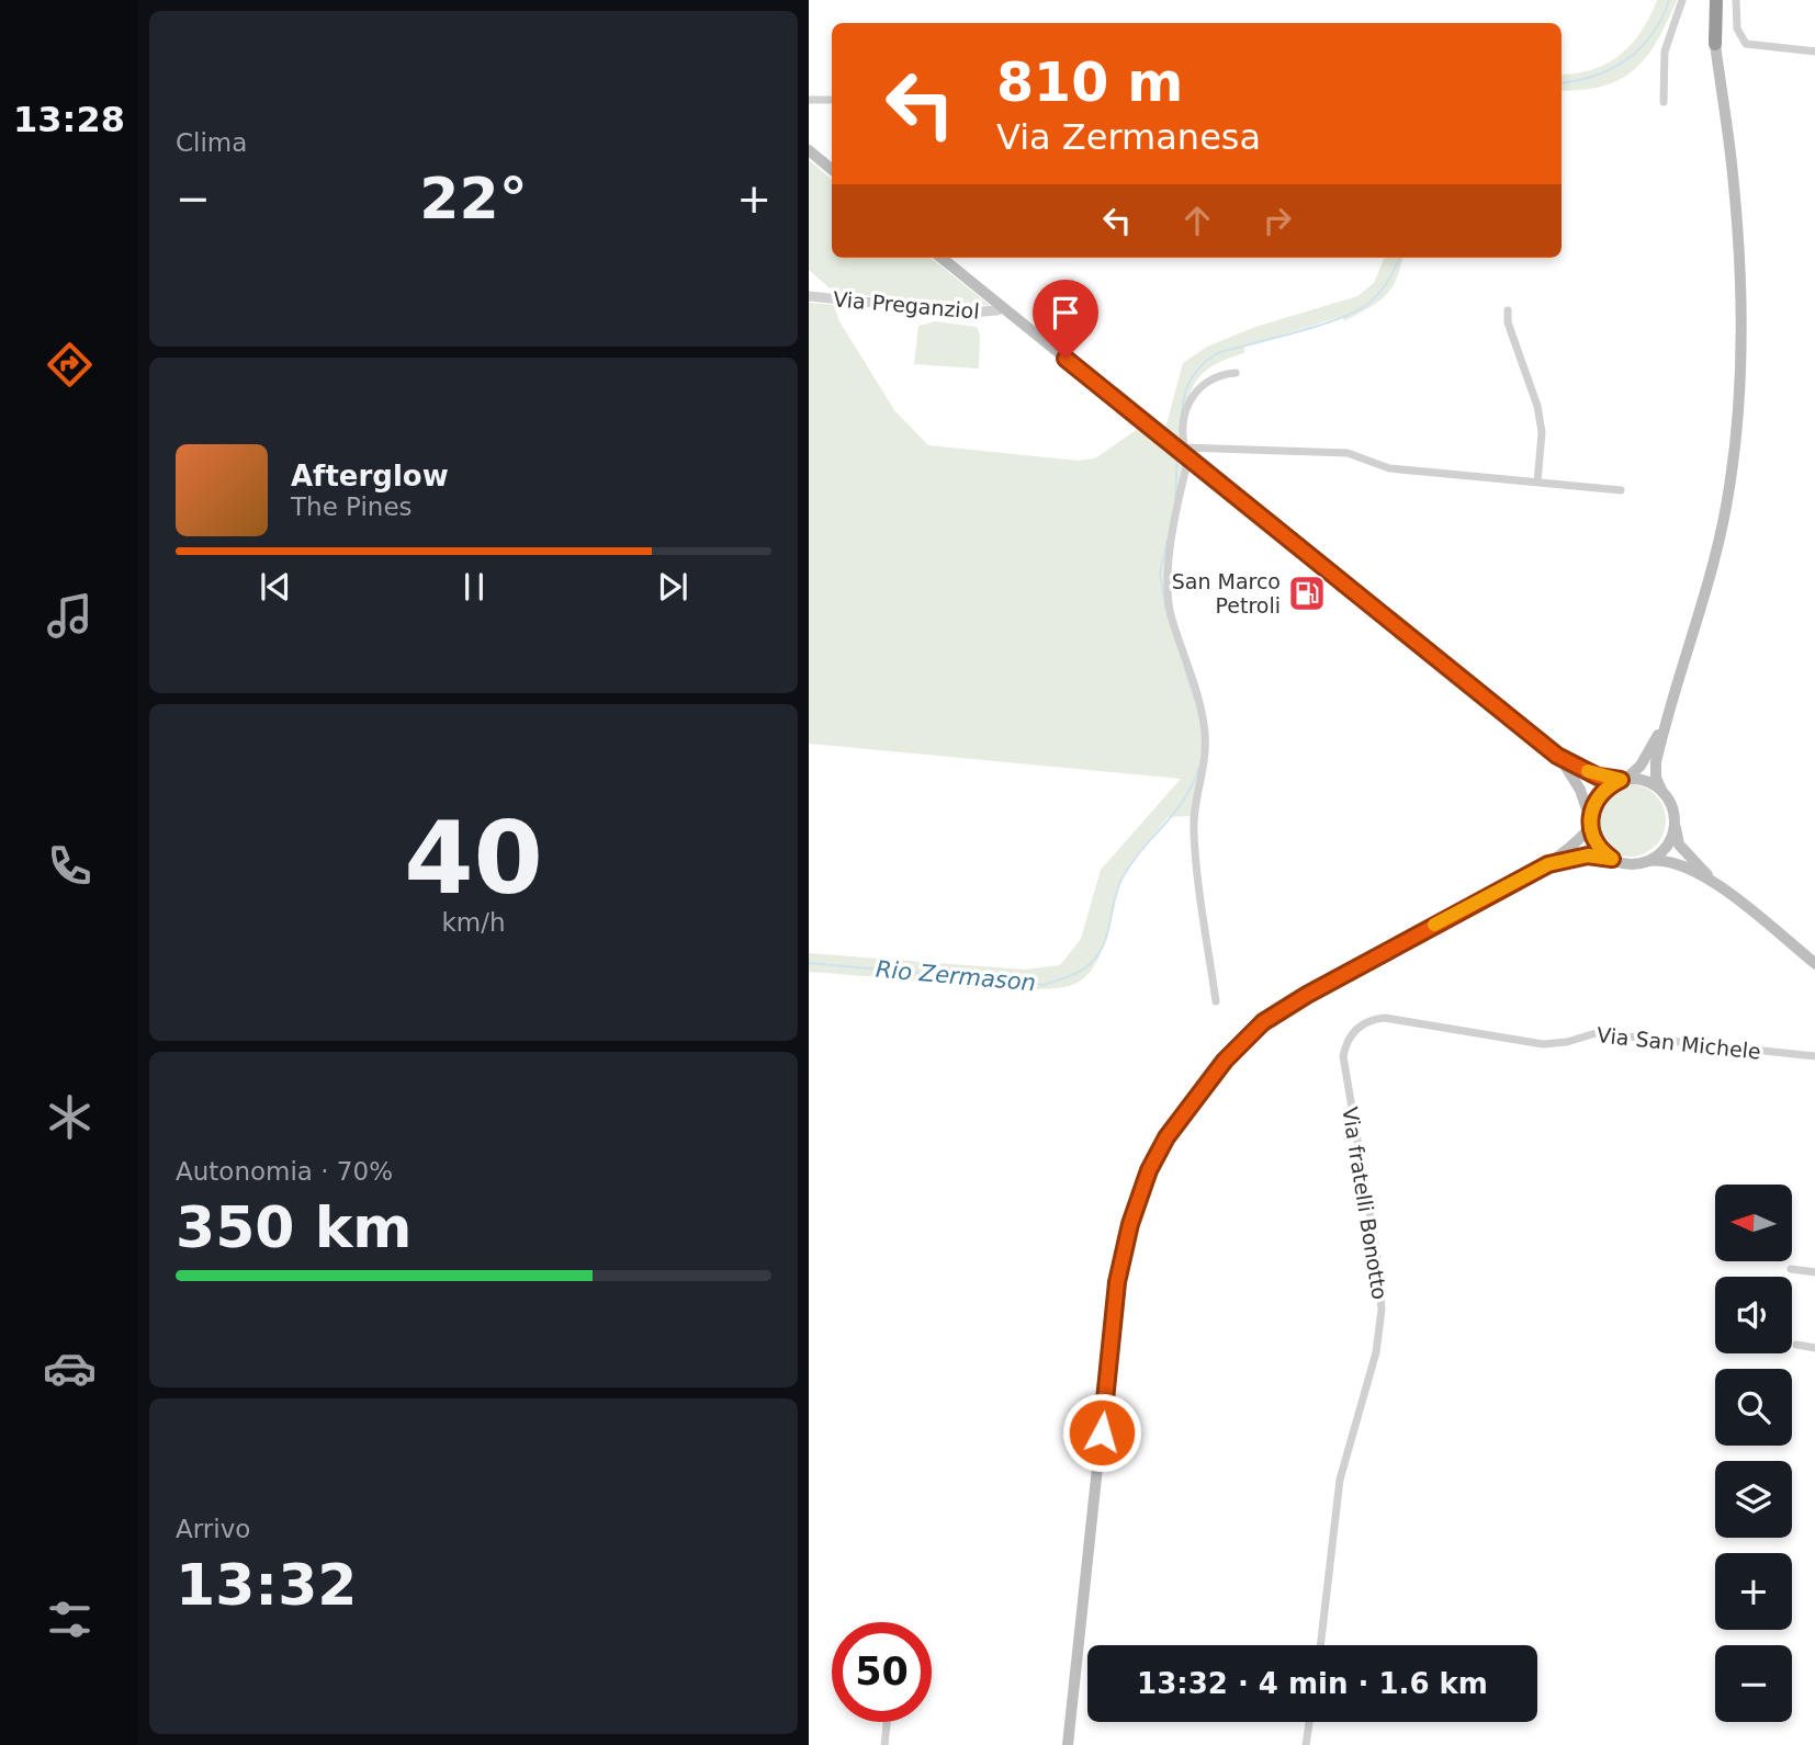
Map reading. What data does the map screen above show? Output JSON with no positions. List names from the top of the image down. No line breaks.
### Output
{"streets":{"street":["Via Preganziol","Via San Michele","Via fratelli Bonotto"]},"crossings":[["Via San Michele","Via fratelli Bonotto"]],"water":["Rio Zermason"],"places":{"fuel station":["San Marco Petroli"]},"north":"left","page":{"tabs":"13:28","tile":["Clima",["40","km/h"],["Autonomia · 70%","350 km"],["Arrivo","13:32"]],"turn":["810 m","Via Zermanesa"],"heat":["−","22°","+"],"song":["Afterglow","The Pines"],"map_buttons":["+","−"],"limit":"50","trip":"13:32 · 4 min · 1.6 km"}}
